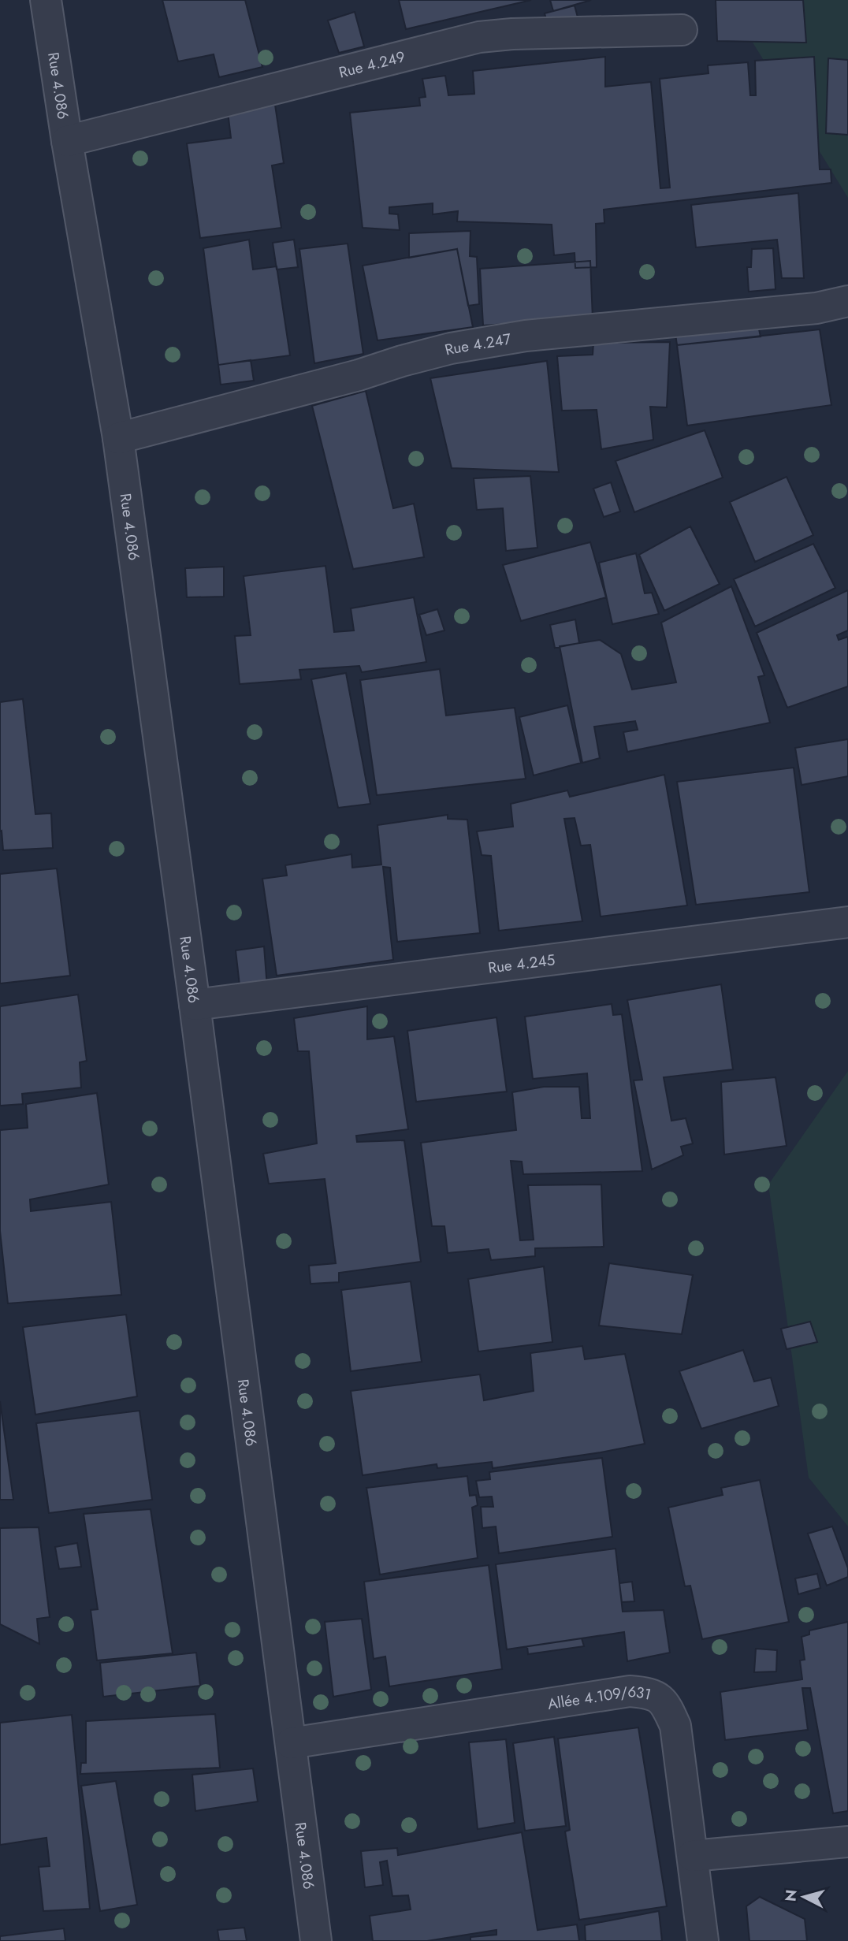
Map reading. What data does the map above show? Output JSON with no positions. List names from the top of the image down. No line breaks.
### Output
{"streets":{"street":["Rue 4.249","Rue 4.086","Rue 4.247","Rue 4.245","Allée 4.109/631"]},"crossings":[["Rue 4.249","Rue 4.086"],["Rue 4.086","Rue 4.247"],["Rue 4.086","Rue 4.245"],["Rue 4.086","Allée 4.109/631"]],"north":"left"}
